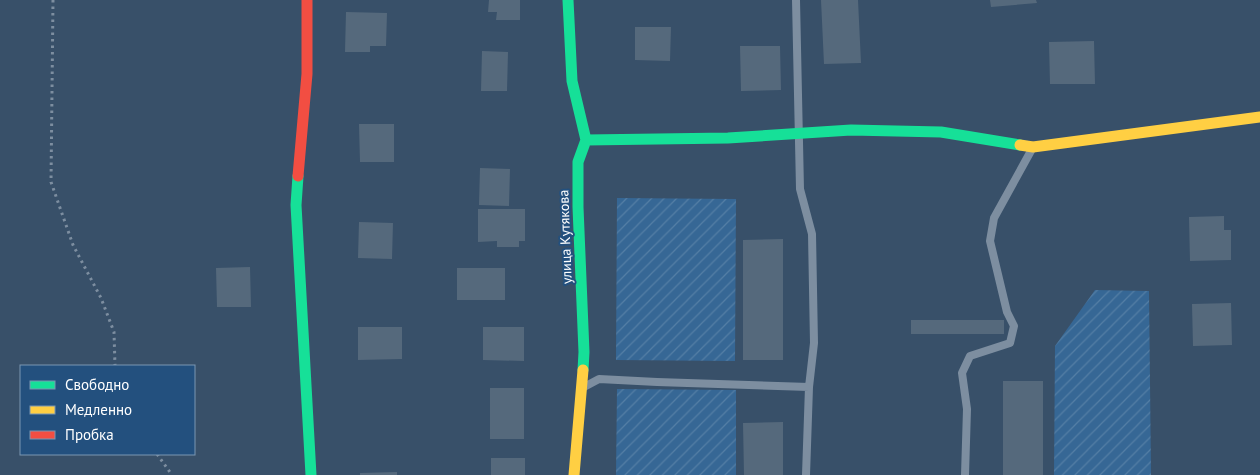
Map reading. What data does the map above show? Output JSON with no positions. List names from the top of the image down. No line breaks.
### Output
{"streets":{"street":["улица Кутякова"]},"legend":["Свободно","Медленно","Пробка"]}
